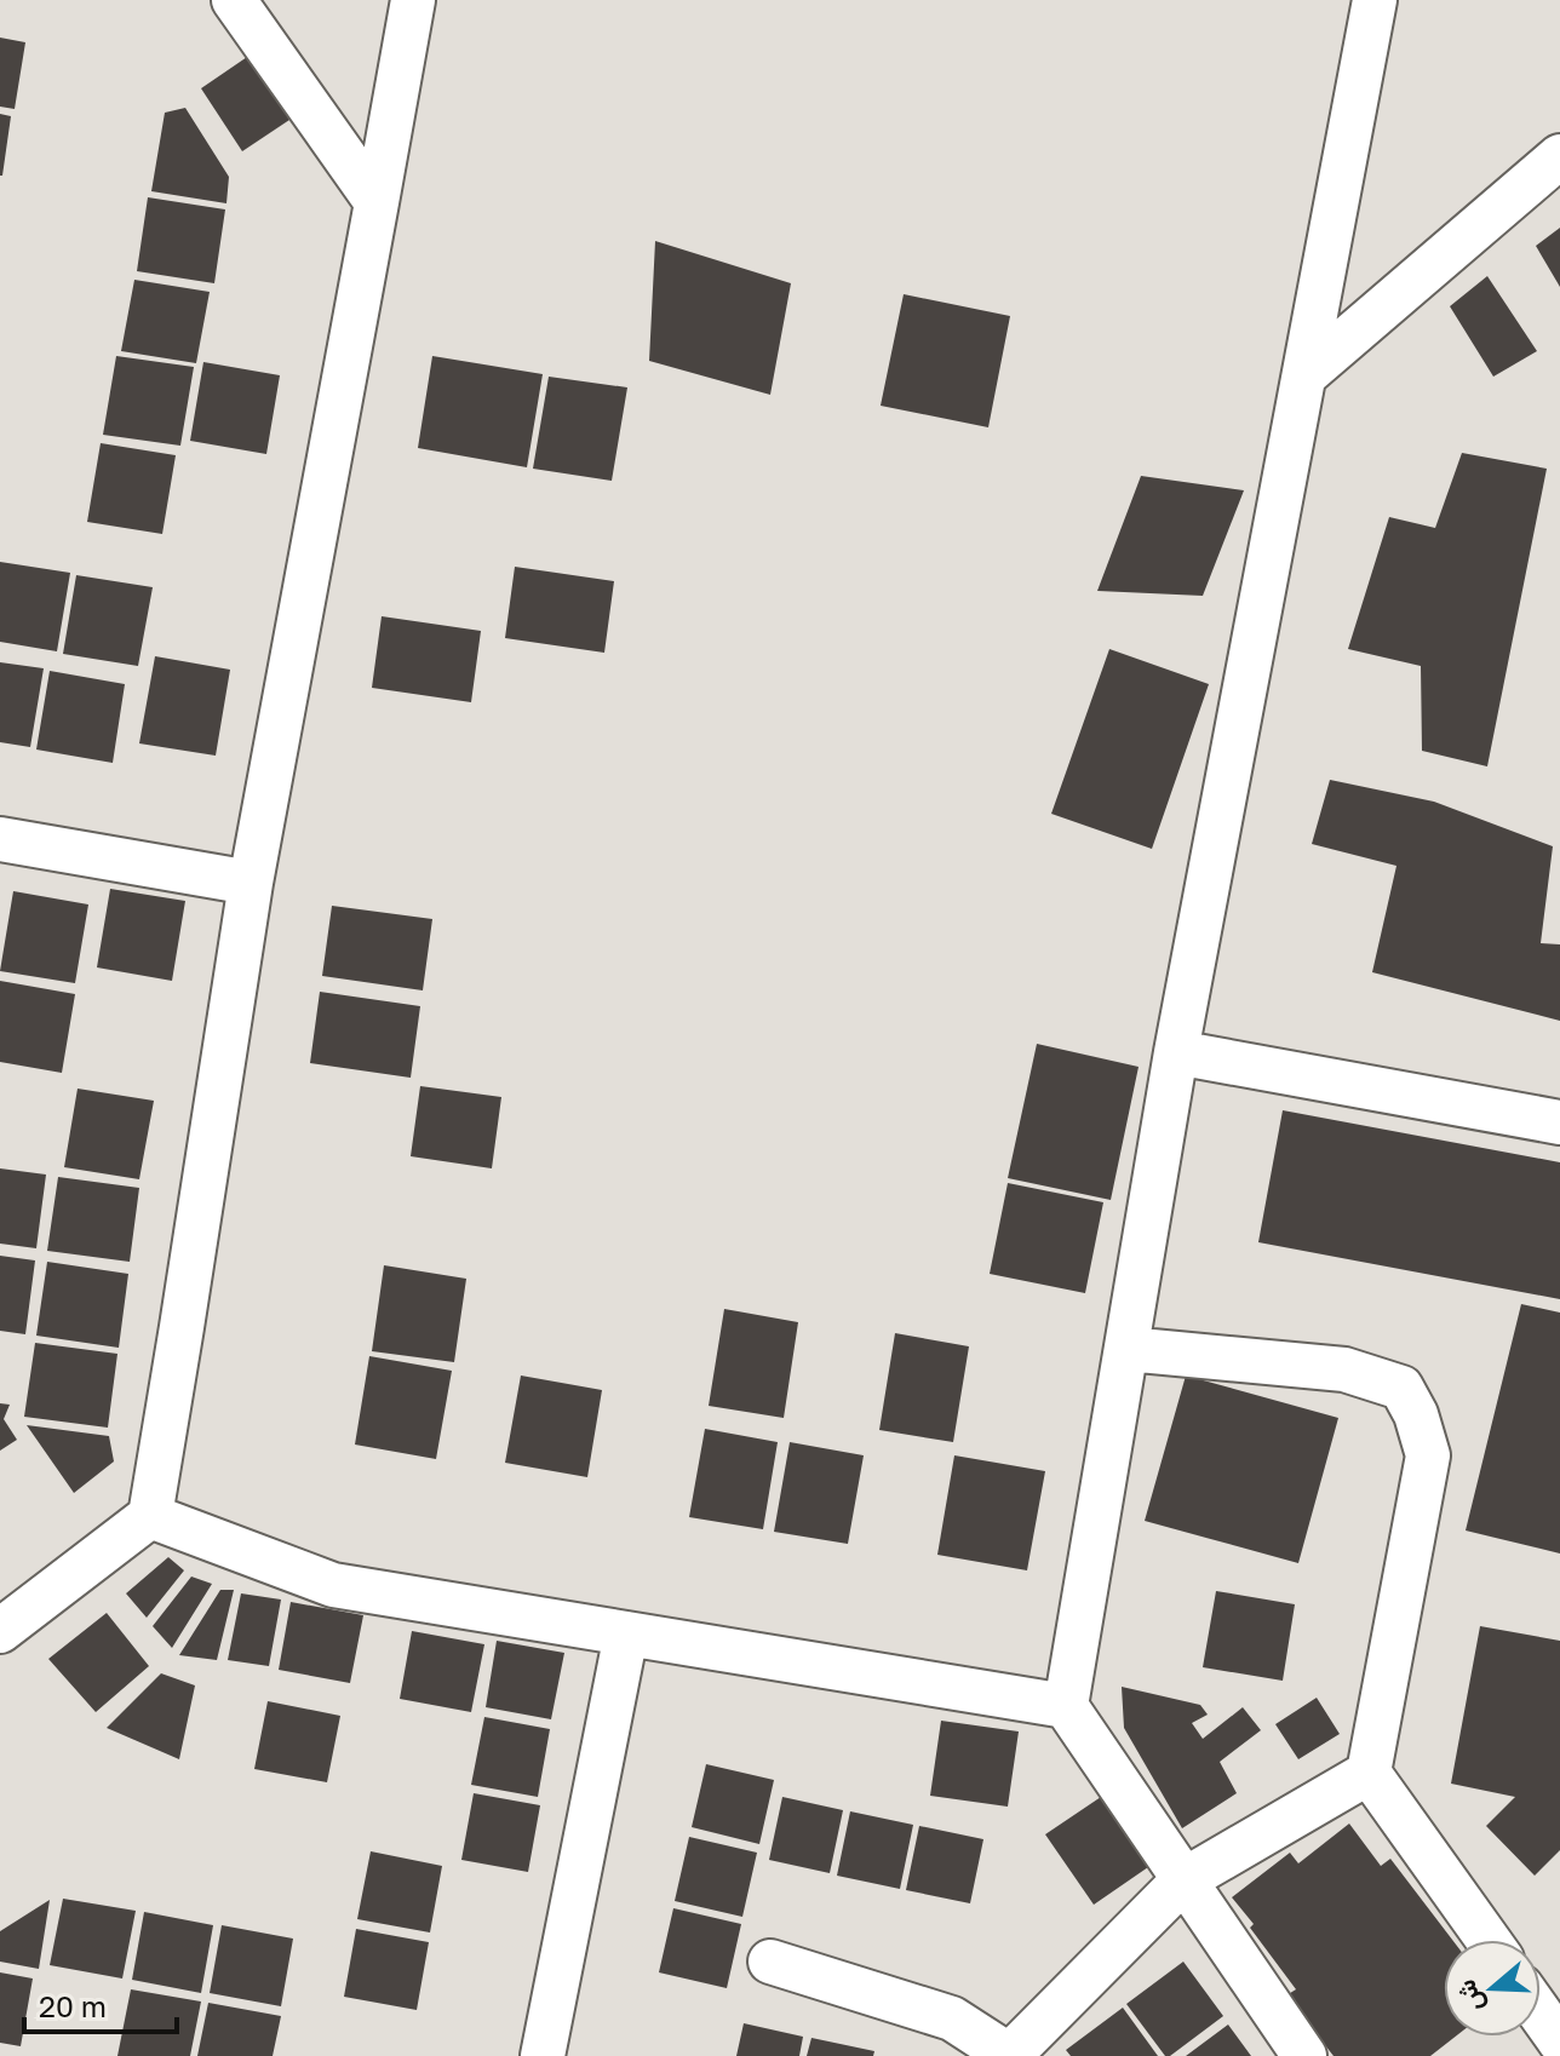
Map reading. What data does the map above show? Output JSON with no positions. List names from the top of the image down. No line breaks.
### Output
{"scale_bar":"20 m","north":"left"}
